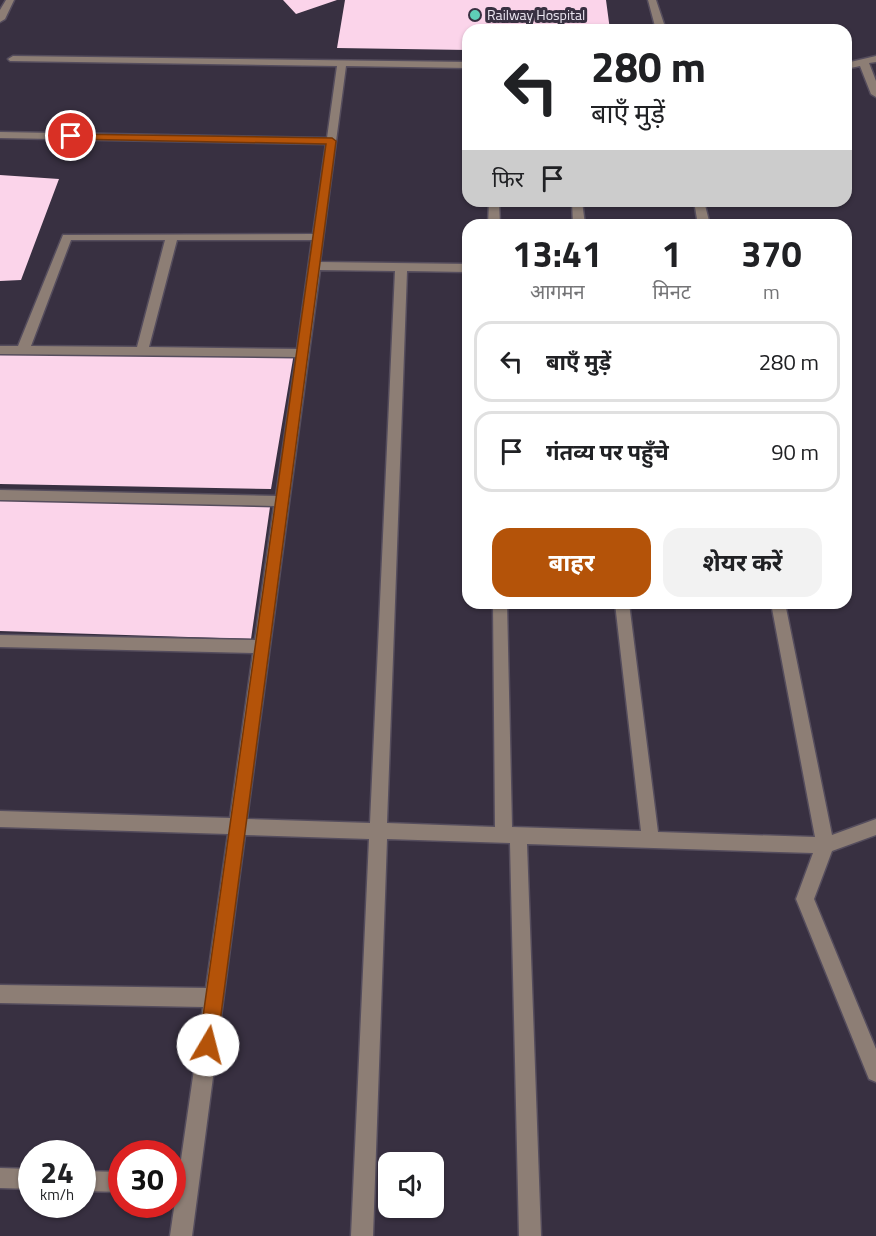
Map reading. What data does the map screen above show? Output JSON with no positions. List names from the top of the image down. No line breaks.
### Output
{"places":["Railway Hospital"],"page":{"turn":["280 m","बाएँ मुड़ें"],"then":"फिर","eta":["13:41","आगमन","1","मिनट","370","m"],"list":[{"name":"बाएँ मुड़ें","value":"280 m"},{"name":"गंतव्य पर पहुँचे","value":"90 m"}],"buttons":["बाहर","शेयर करें"],"speed":"24 km/h","limit":"30"}}
